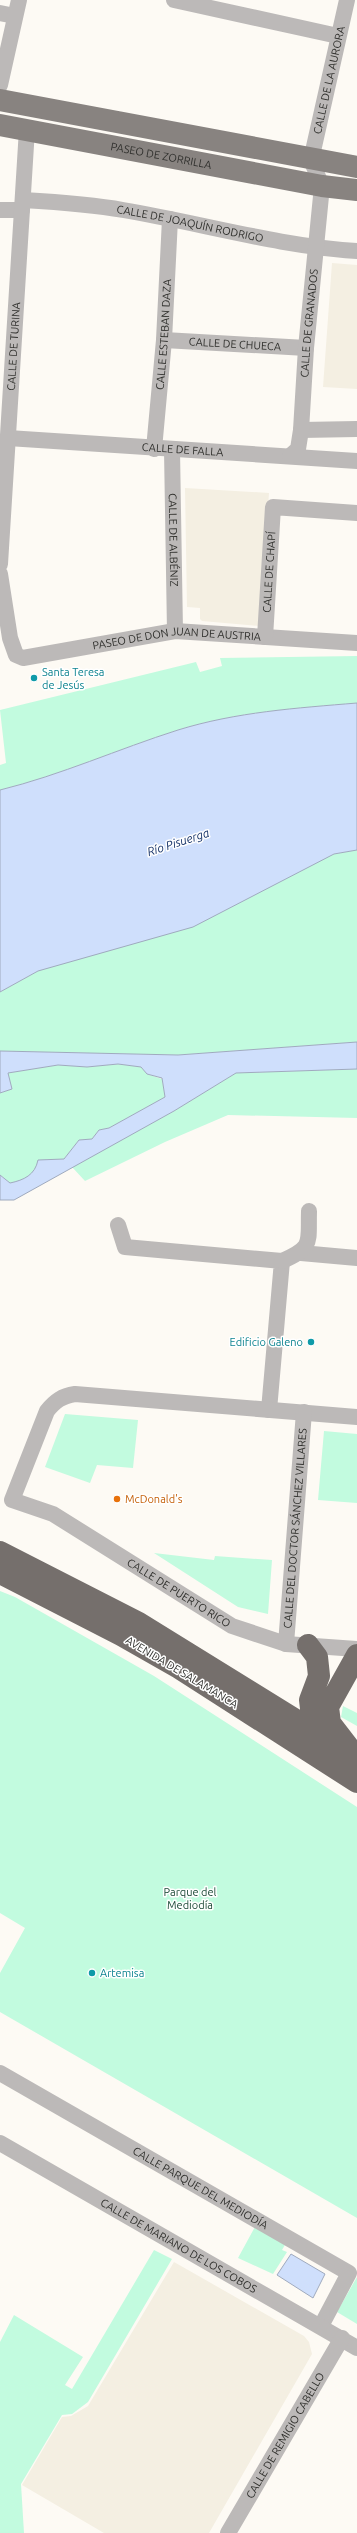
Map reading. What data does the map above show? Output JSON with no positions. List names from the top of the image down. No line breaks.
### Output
{"streets":{"highway":["AVENIDA DE SALAMANCA"],"main road":["PASEO DE ZORRILLA"],"street":["CALLE DE LA AURORA","CALLE DE JOAQUÍN RODRIGO","CALLE DE GRANADOS","CALLE ESTEBAN DAZA","CALLE DE CHUECA","CALLE DE TURINA","CALLE DE FALLA","CALLE DE ALBÉNIZ","CALLE DE CHAPÍ","PASEO DE DON JUAN DE AUSTRIA","CALLE DEL DOCTOR SÁNCHEZ VILLARES","CALLE DE PUERTO RICO","CALLE PARQUE DEL MEDIODÍA","CALLE DE MARIANO DE LOS COBOS","CALLE DE REMIGIO CABELLO"]},"crossings":[["PASEO DE ZORRILLA","CALLE DE GRANADOS"],["PASEO DE ZORRILLA","CALLE DE TURINA"],["CALLE DE JOAQUÍN RODRIGO","CALLE DE GRANADOS"],["CALLE DE JOAQUÍN RODRIGO","CALLE ESTEBAN DAZA"],["CALLE DE JOAQUÍN RODRIGO","CALLE DE TURINA"],["CALLE DE GRANADOS","CALLE DE CHUECA"],["CALLE DE GRANADOS","CALLE DE FALLA"],["CALLE ESTEBAN DAZA","CALLE DE CHUECA"],["CALLE ESTEBAN DAZA","CALLE DE FALLA"],["CALLE DE TURINA","CALLE DE FALLA"],["CALLE DE FALLA","CALLE DE ALBÉNIZ"],["CALLE DE ALBÉNIZ","PASEO DE DON JUAN DE AUSTRIA"],["CALLE DE CHAPÍ","PASEO DE DON JUAN DE AUSTRIA"],["CALLE DEL DOCTOR SÁNCHEZ VILLARES","CALLE DE PUERTO RICO"],["CALLE PARQUE DEL MEDIODÍA","CALLE DE MARIANO DE LOS COBOS"],["CALLE DE MARIANO DE LOS COBOS","CALLE DE REMIGIO CABELLO"]],"water":["Río Pisuerga"],"parks":["Parque del Mediodía"],"places":["Santa Teresa de Jesús","Edificio Galeno","McDonald's","Artemisa"]}
